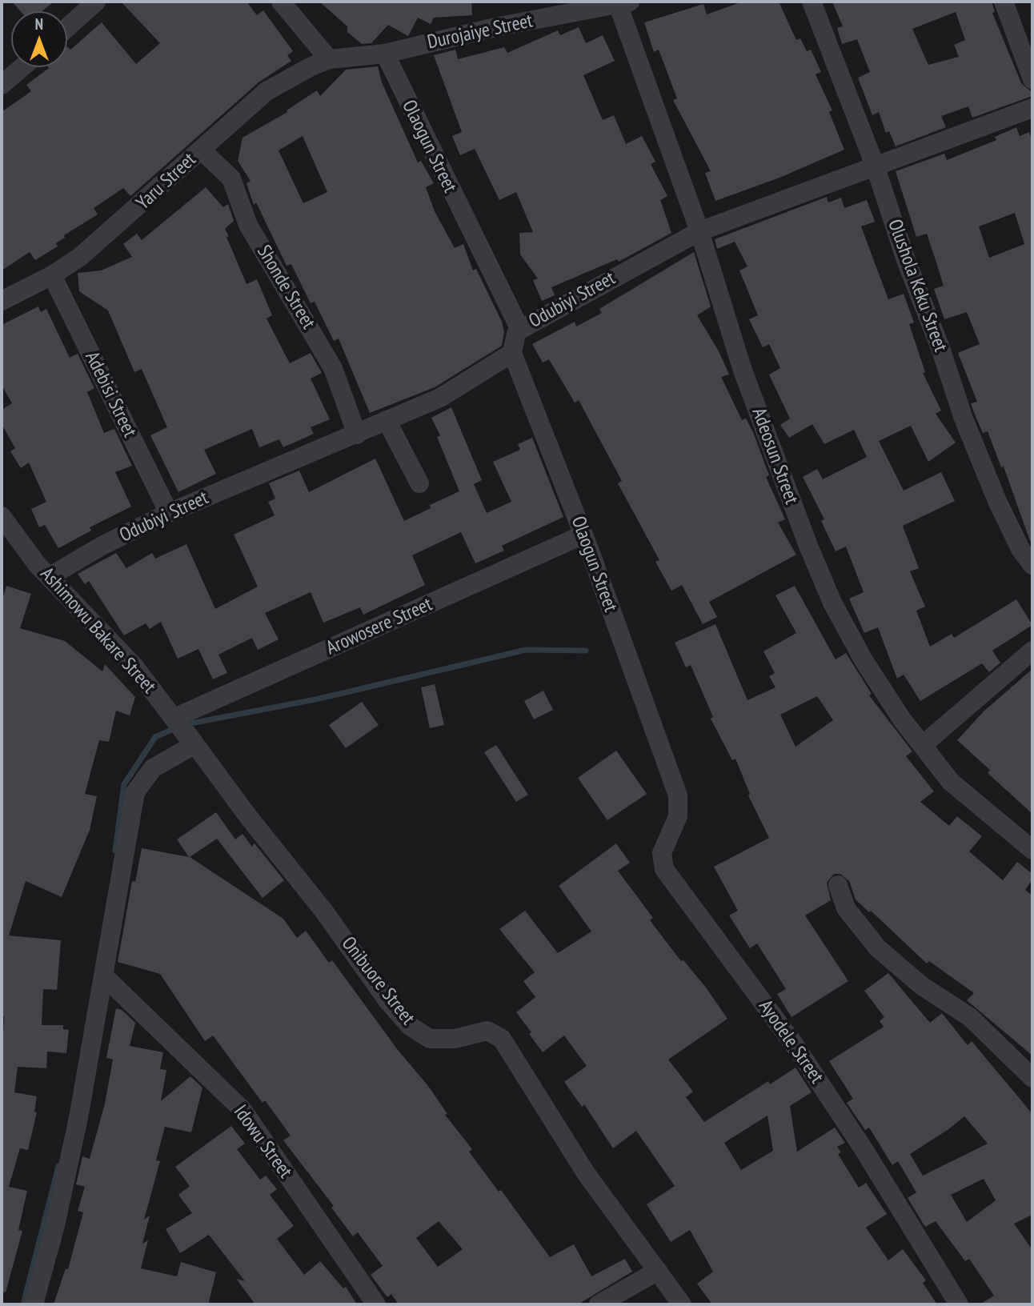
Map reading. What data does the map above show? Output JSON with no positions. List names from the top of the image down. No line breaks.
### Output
{"streets":{"street":["Durojaiye Street","Olaogun Street","Yaru Street","Olushola Keku Street","Shonde Street","Odubiyi Street","Adebisi Street","Adeosun Street","Arowosere Street","Ashimowu Bakare Street","Onibuore Street","Ayodele Street","Idowu Street"]},"crossings":[["Durojaiye Street","Olaogun Street"],["Durojaiye Street","Yaru Street"],["Durojaiye Street","Adeosun Street"],["Olaogun Street","Odubiyi Street"],["Olaogun Street","Arowosere Street"],["Olaogun Street","Ayodele Street"],["Yaru Street","Shonde Street"],["Yaru Street","Adebisi Street"],["Olushola Keku Street","Odubiyi Street"],["Shonde Street","Odubiyi Street"],["Odubiyi Street","Adebisi Street"],["Odubiyi Street","Adeosun Street"],["Odubiyi Street","Ashimowu Bakare Street"],["Arowosere Street","Ashimowu Bakare Street"],["Arowosere Street","Onibuore Street"],["Ashimowu Bakare Street","Onibuore Street"]],"north":"top"}
